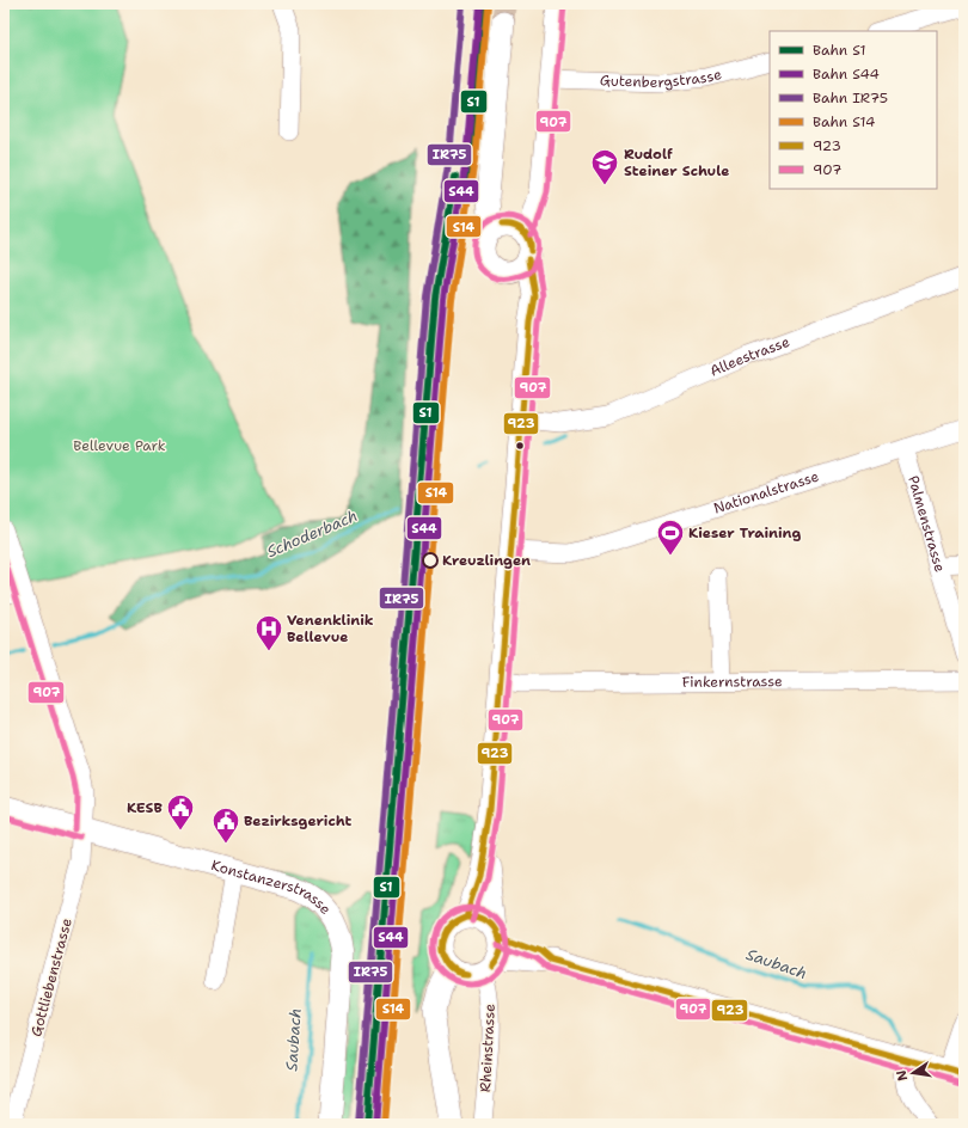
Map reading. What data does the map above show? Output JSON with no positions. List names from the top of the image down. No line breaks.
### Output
{"streets":{"main road":["Konstanzerstrasse"],"street":["Gutenbergstrasse","Alleestrasse","Nationalstrasse","Palmenstrasse","Finkernstrasse","Gottliebenstrasse","Rheinstrasse"]},"crossings":[["Nationalstrasse","Palmenstrasse"],["Konstanzerstrasse","Gottliebenstrasse"]],"water":["Schoderbach","Saubach"],"parks":["Bellevue Park"],"places":{"school or university":["Rudolf Steiner Schule"],"sports":["Kieser Training"],"other":["Kreuzlingen"],"hospital":["Venenklinik Bellevue"],"public building":["KESB","Bezirksgericht"]},"lines":["rail line S1","rail line IR75","rail line S44","rail line S14","transit line 907","transit line 923"],"legend":["Bahn S1","Bahn S44","Bahn IR75","Bahn S14","923","907"],"north":"left"}
